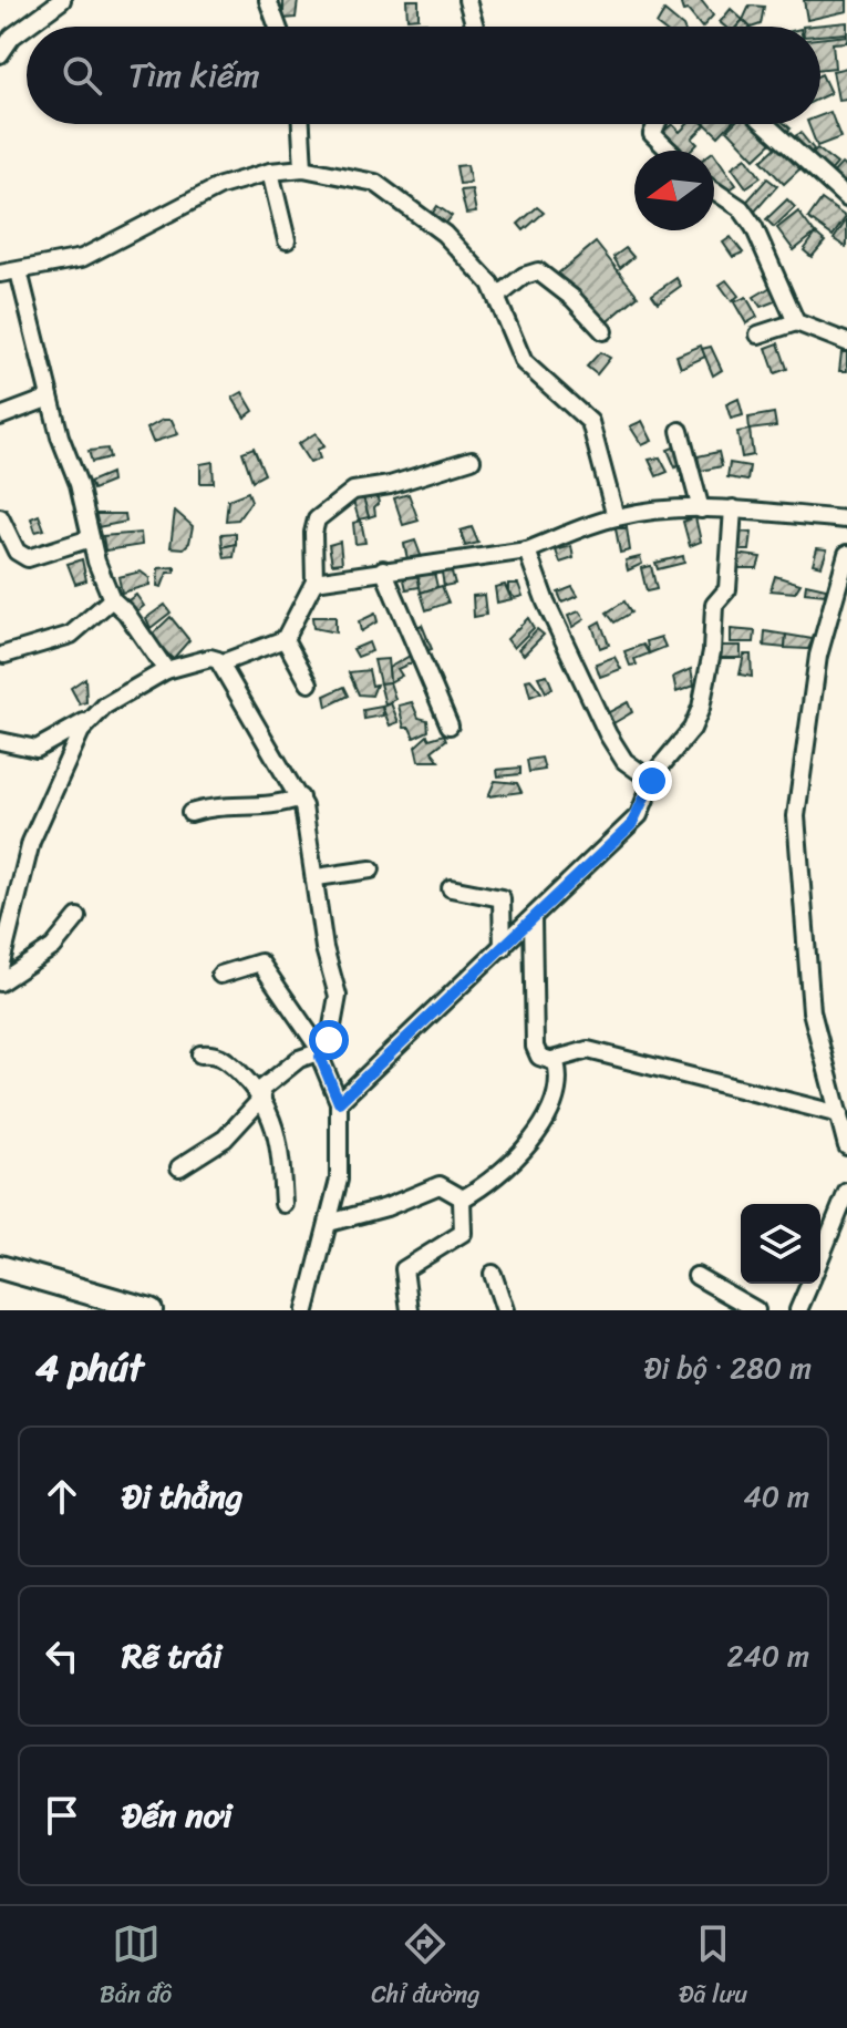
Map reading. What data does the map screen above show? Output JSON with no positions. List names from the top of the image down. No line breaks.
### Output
{"north":"left","page":{"search":"Tìm kiếm","heading":["4 phút","Đi bộ · 280 m"],"list":[["Đi thẳng","40 m"],["Rẽ trái","240 m"],"Đến nơi"],"nav":["Bản đồ","Chỉ đường","Đã lưu"]}}
